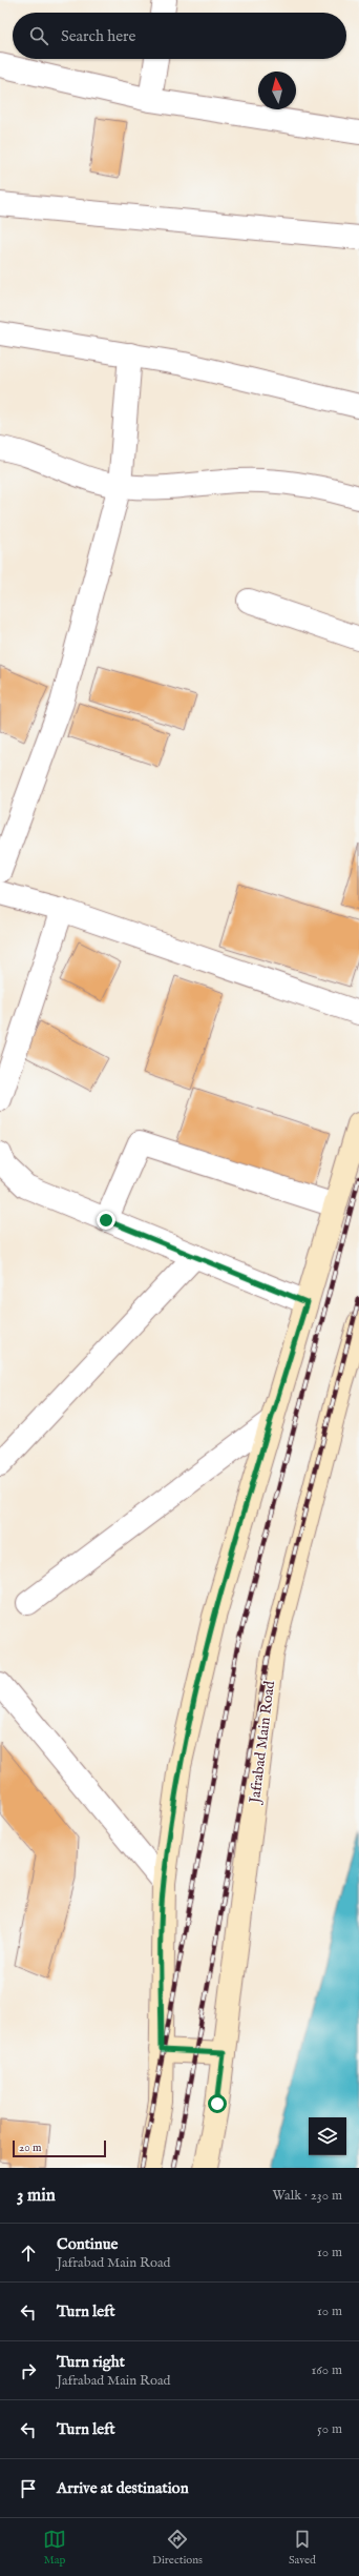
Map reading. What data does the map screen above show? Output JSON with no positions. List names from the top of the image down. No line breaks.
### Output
{"streets":{"main road":["Jafrabad Main Road"]},"scale_bar":"20 m","north":"top","page":{"search":"Search here","scale":"20 m","heading":["3 min","Walk · 230 m"],"list":[["Continue","Jafrabad Main Road","10 m"],["Turn left","10 m"],["Turn right","Jafrabad Main Road","160 m"],["Turn left","50 m"],"Arrive at destination"],"nav":["Map","Directions","Saved"]}}
